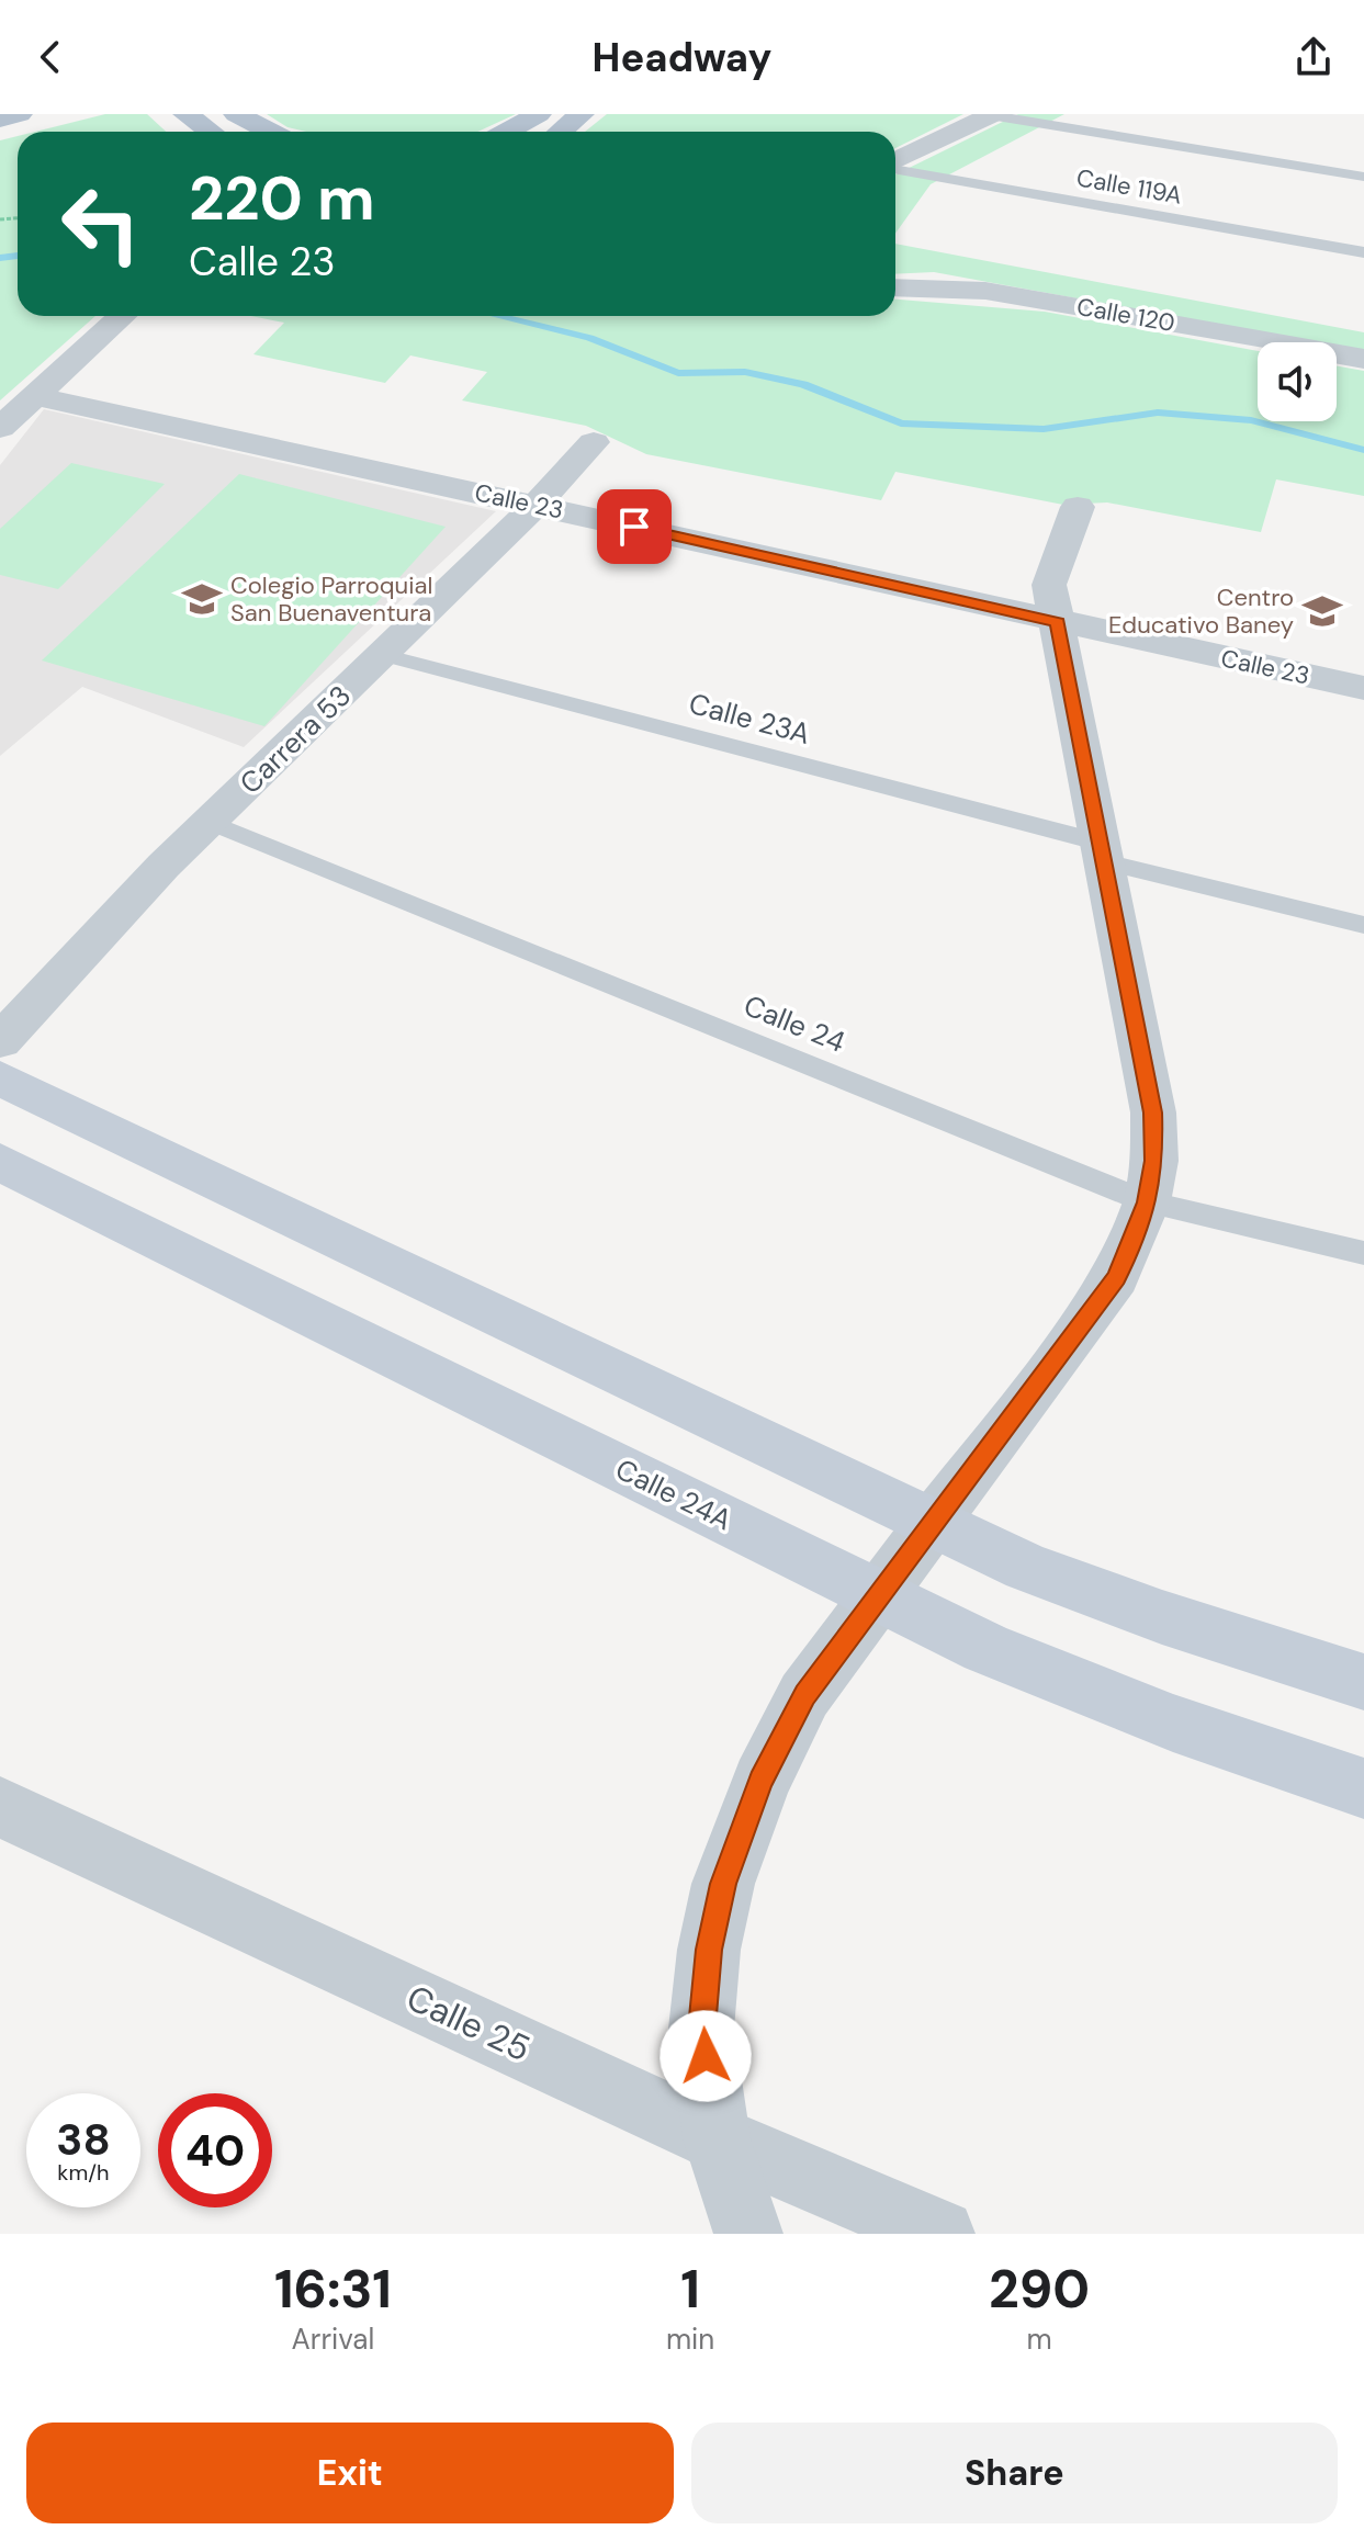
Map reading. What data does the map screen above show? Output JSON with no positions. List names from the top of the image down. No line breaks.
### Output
{"streets":{"main road":["Calle 24A"],"street":["Calle 120","Calle 23","Carrera 53","Calle 25"],"lane":["Calle 119A","Calle 23A","Calle 24"]},"crossings":[["Calle 23","Carrera 53"],["Calle 23A","Carrera 53"],["Carrera 53","Calle 24"]],"places":{"school or university":["Colegio Parroquial San Buenaventura","Centro Educativo Baney"]},"page":{"header":"Headway","turn":["220 m","Calle 23"],"speed":"38 km/h","limit":"40","eta":["16:31","Arrival","1","min","290","m"],"buttons":["Exit","Share"]}}
